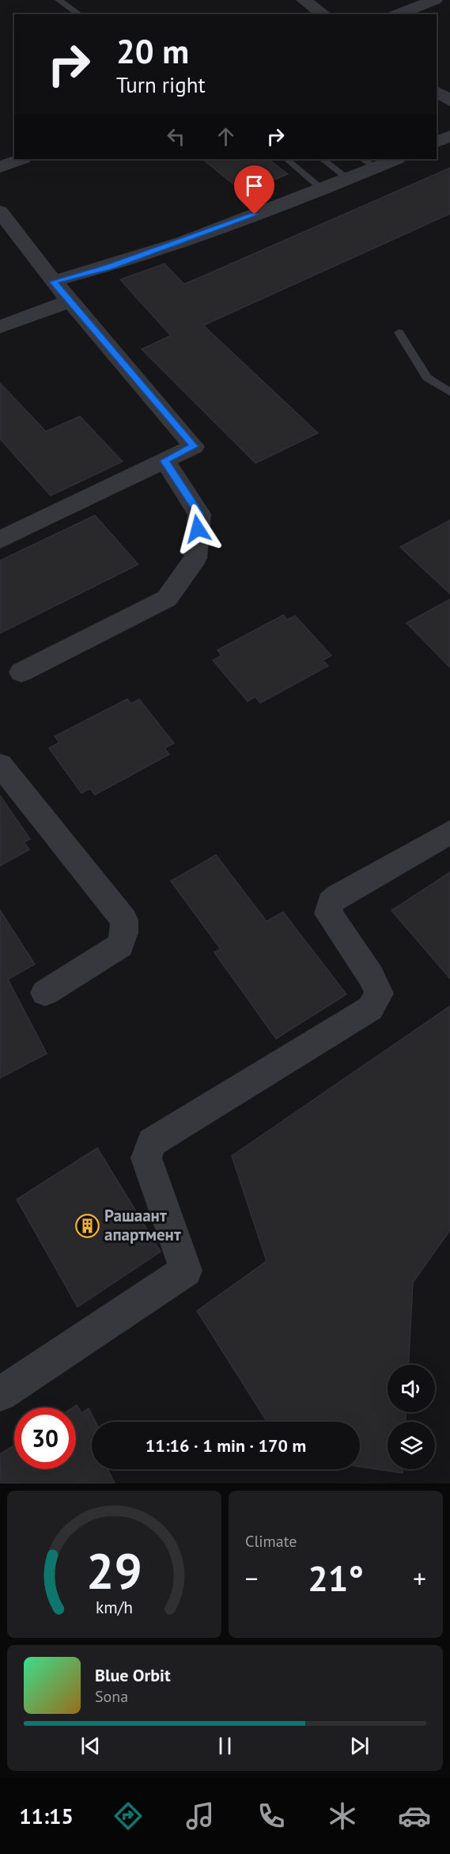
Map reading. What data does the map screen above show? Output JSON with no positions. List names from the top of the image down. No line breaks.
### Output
{"places":{"building":["Рашаант апартмент"]},"page":{"turn":["20 m","Turn right"],"limit":"30","trip":"11:16 · 1 min · 170 m","tile":"Climate","heat":["−","21°","+"],"song":["Blue Orbit","Sona"],"tabs":"11:15","gauge":["29","km/h"]}}
